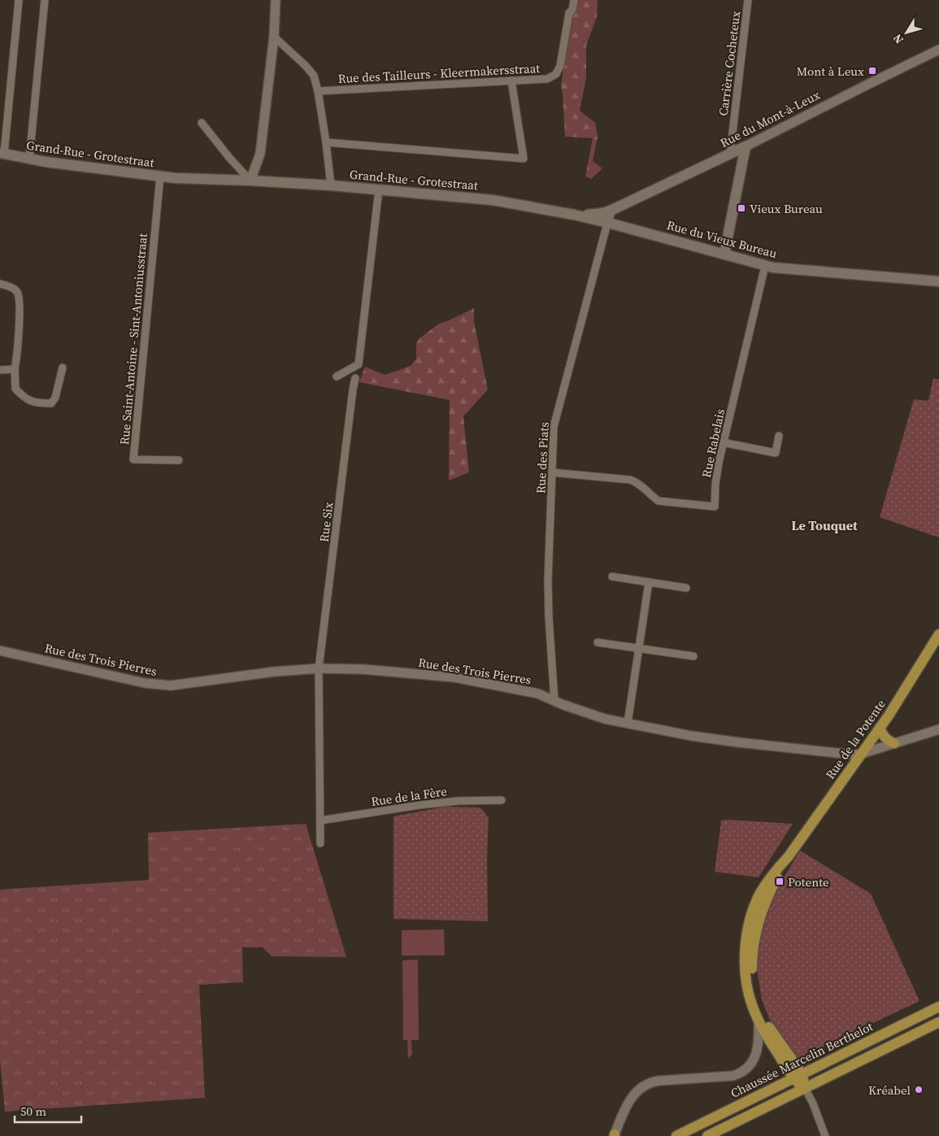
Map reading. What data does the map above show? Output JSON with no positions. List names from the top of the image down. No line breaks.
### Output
{"streets":{"main road":["Rue du Mont-à-Leux","Grand-Rue - Grotestraat","Rue du Vieux Bureau","Rue de la Potente","Chaussée Marcelin Berthelot"],"street":["Carrière Cocheteux","Rue des Tailleurs - Kleermakersstraat","Rue Saint-Antoine - Sint-Antoniusstraat","Rue Rabelais","Rue des Piats","Rue Six","Rue des Trois Pierres","Rue de la Fère"]},"crossings":[["Carrière Cocheteux","Rue du Mont-à-Leux"],["Rue du Mont-à-Leux","Grand-Rue - Grotestraat"],["Rue du Mont-à-Leux","Rue du Vieux Bureau"],["Grand-Rue - Grotestraat","Rue du Vieux Bureau"],["Grand-Rue - Grotestraat","Rue Saint-Antoine - Sint-Antoniusstraat"],["Rue du Vieux Bureau","Rue Rabelais"],["Rue du Vieux Bureau","Rue des Piats"],["Rue Rabelais","Rue des Piats"],["Rue des Piats","Rue des Trois Pierres"],["Rue Six","Rue des Trois Pierres"],["Rue des Trois Pierres","Rue de la Potente"],["Rue de la Potente","Chaussée Marcelin Berthelot"]],"districts":["Le Touquet"],"places":{"transit":["Mont à Leux","Vieux Bureau","Potente"],"other":["Kréabel"]},"scale_bar":"50 m","north":"bottom left"}
